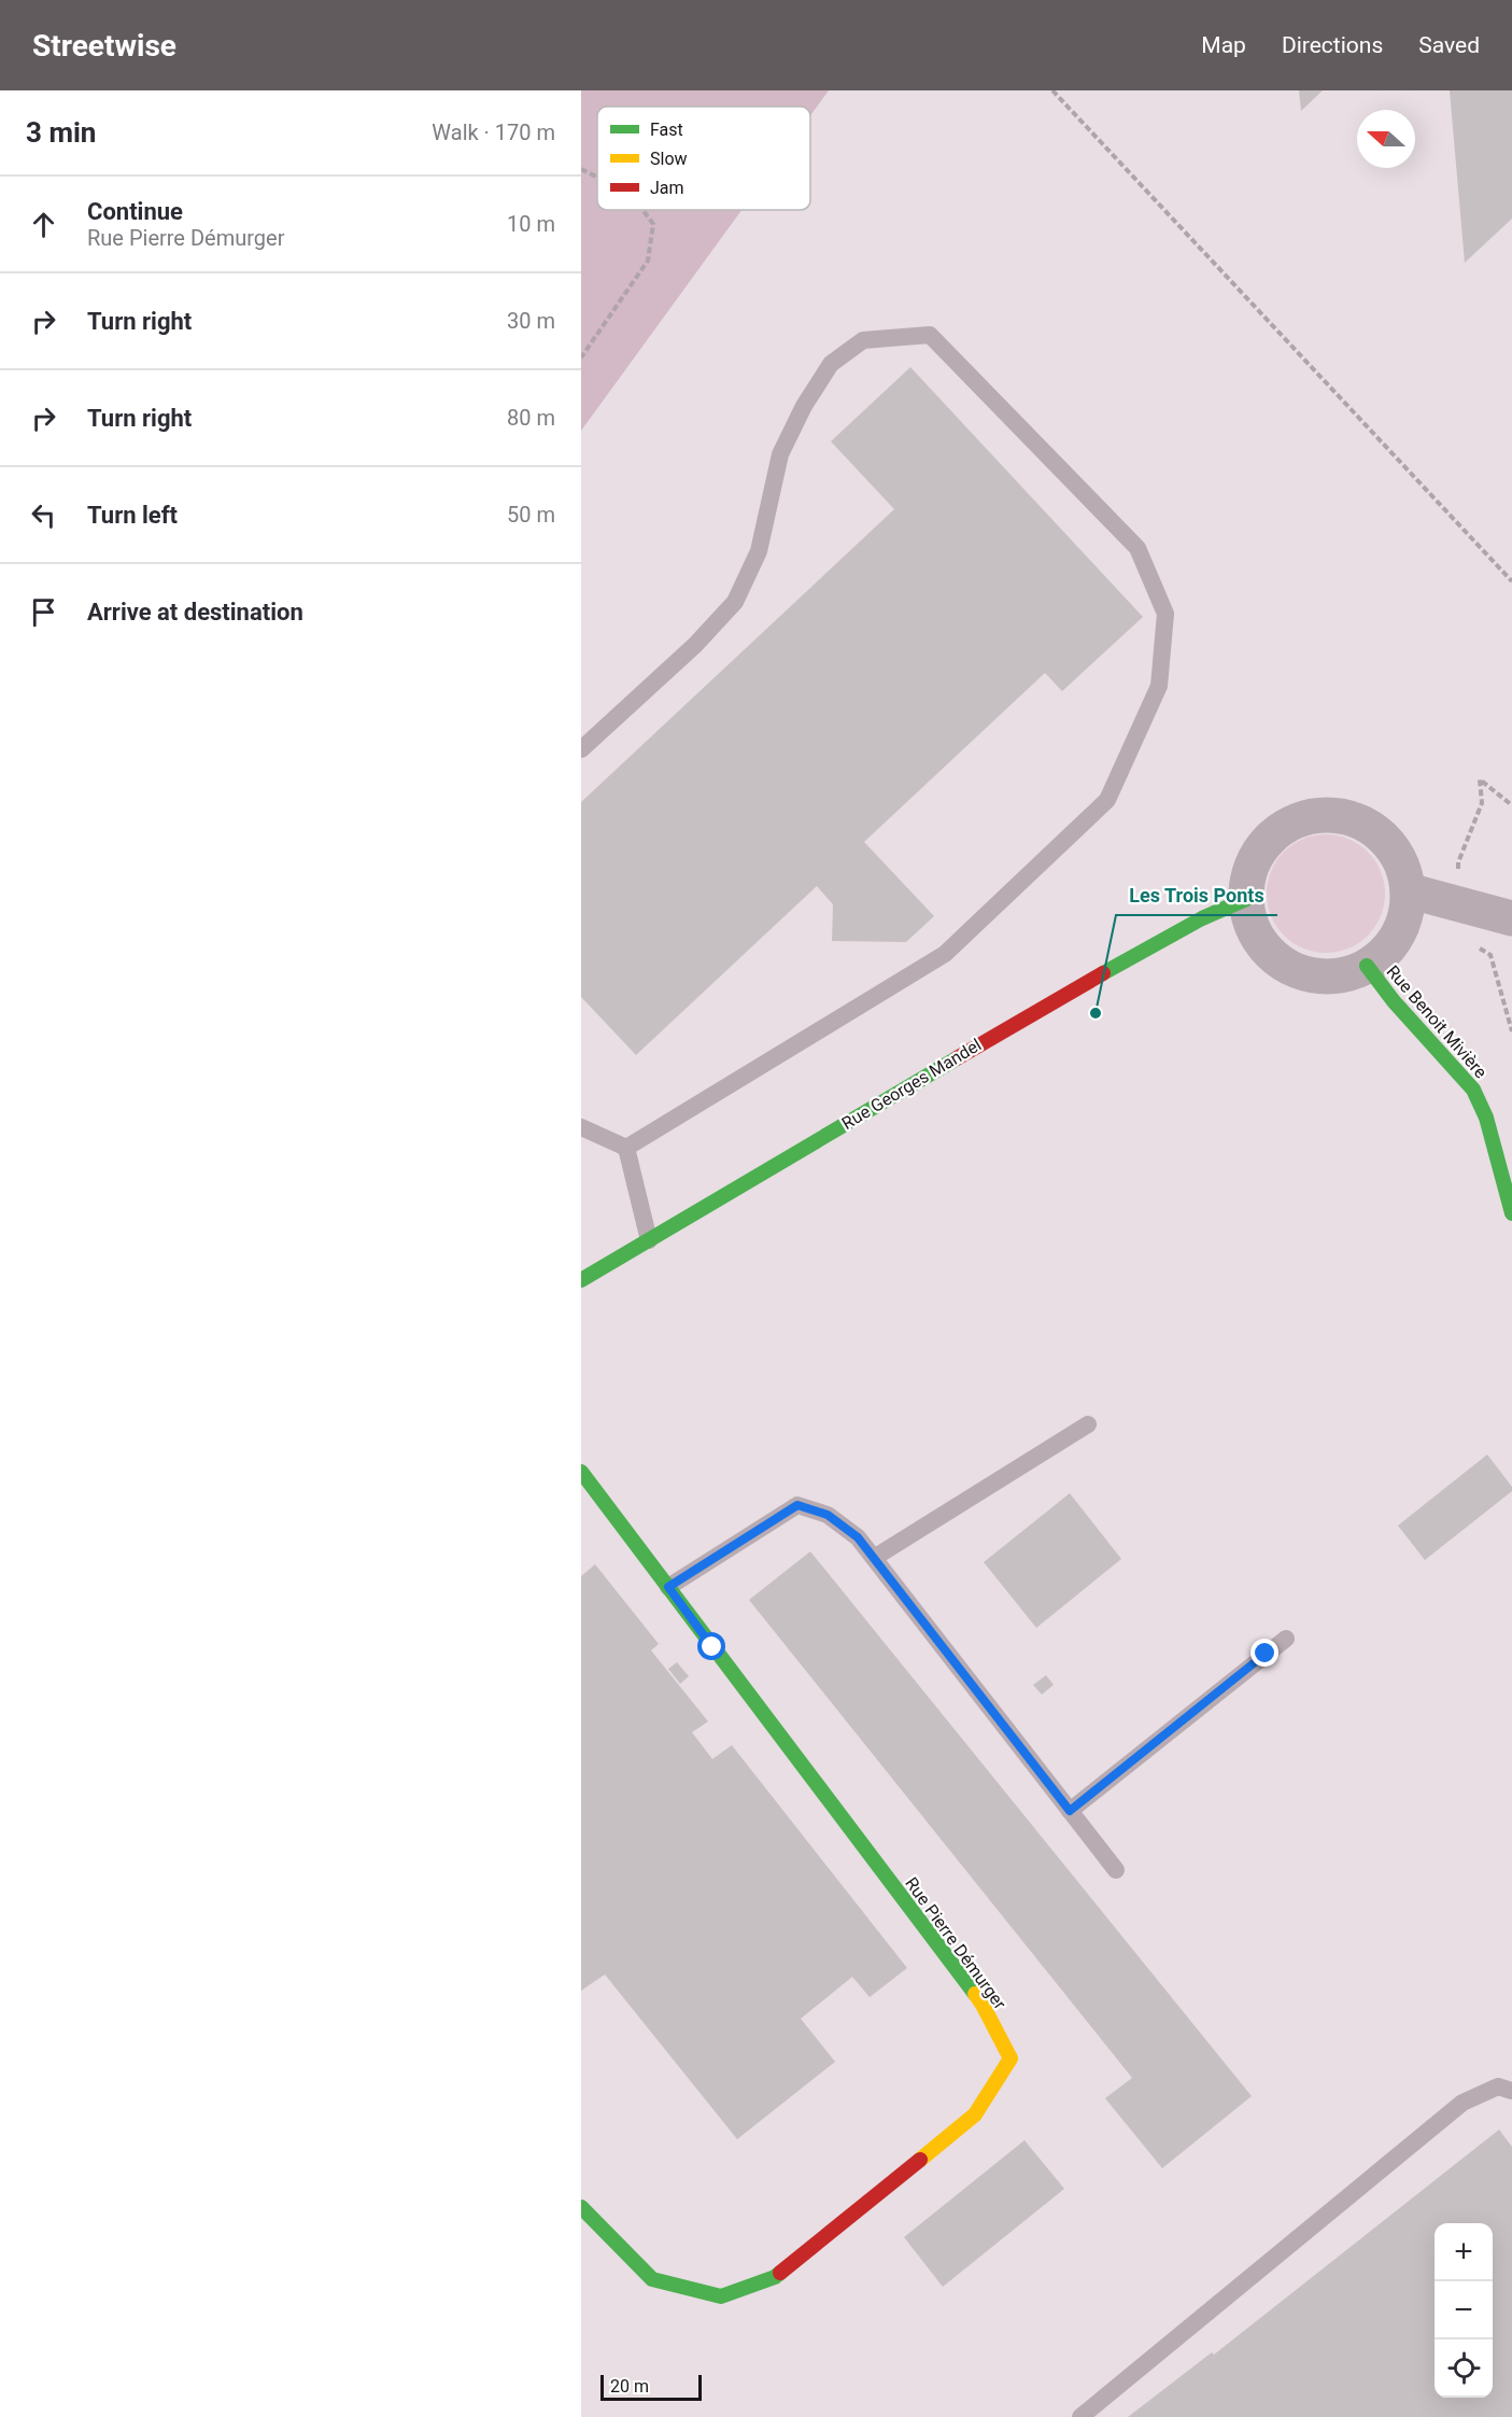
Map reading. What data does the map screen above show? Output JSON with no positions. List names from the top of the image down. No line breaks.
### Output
{"streets":{"street":["Rue Benoit Mivière","Rue Georges Mandel","Rue Pierre Démurger"]},"crossings":[["Rue Benoit Mivière","Rue Georges Mandel"]],"places":["Les Trois Ponts"],"legend":["Fast","Slow","Jam"],"scale_bar":"20 m","north":"left","page":{"header":"Streetwise","nav":["Map","Directions","Saved"],"heading":["3 min","Walk · 170 m"],"list":[["Continue","Rue Pierre Démurger","10 m"],["Turn right","30 m"],["Turn right","80 m"],["Turn left","50 m"],"Arrive at destination"],"map_buttons":["+","−"],"scale":"20 m"}}
